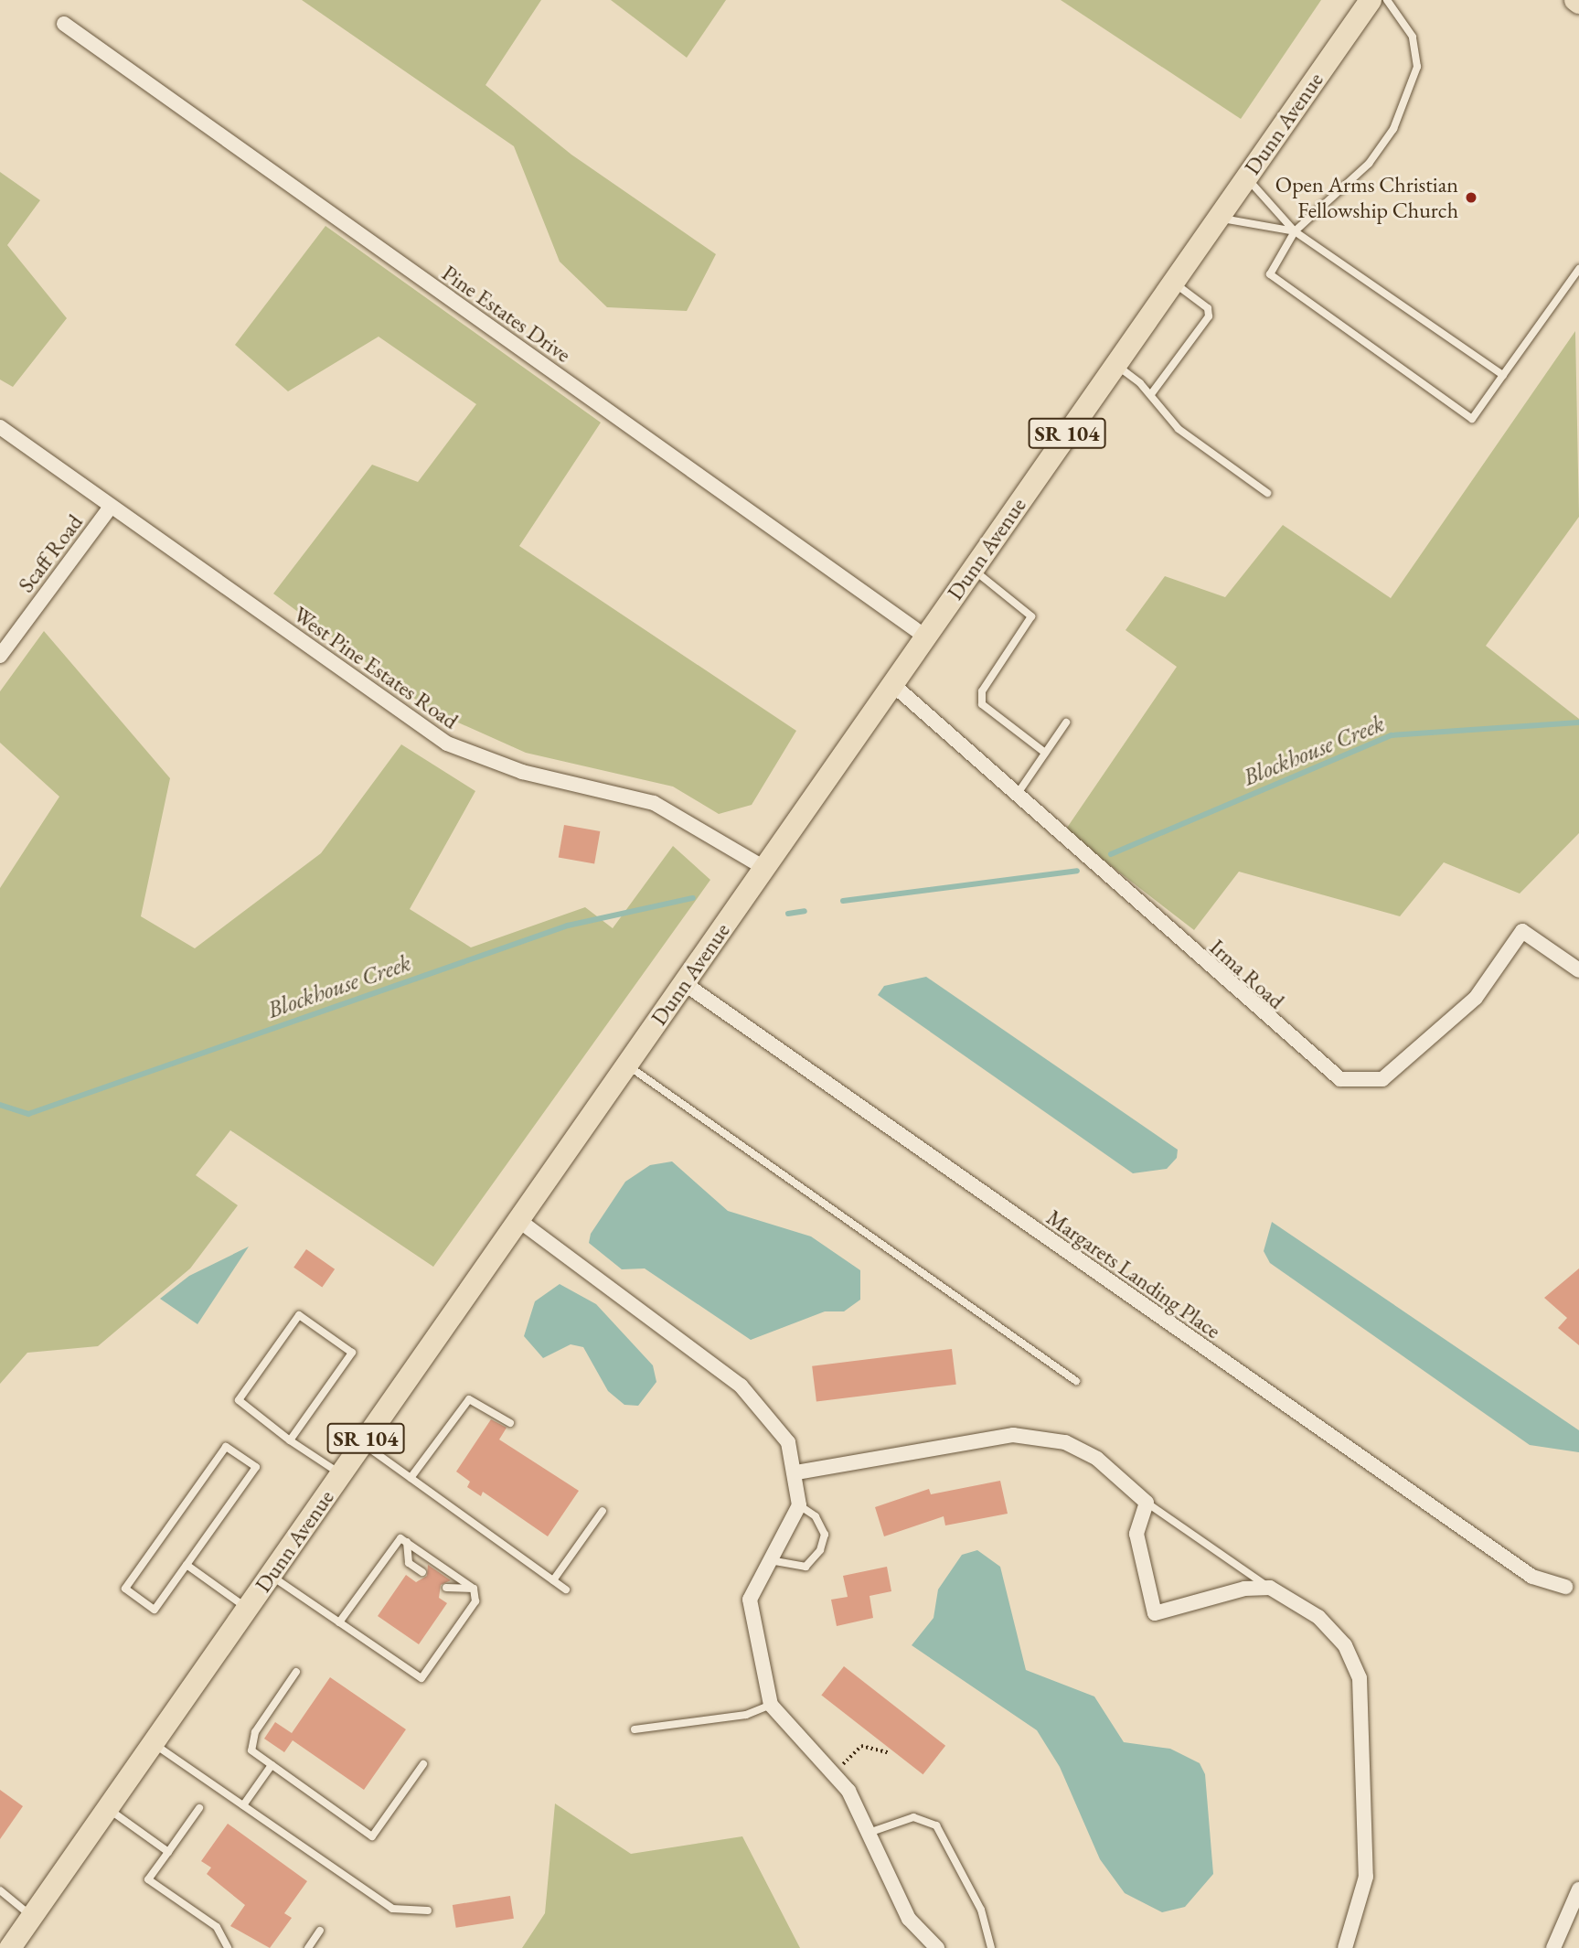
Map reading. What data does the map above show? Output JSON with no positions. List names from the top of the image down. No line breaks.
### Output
{"streets":{"main road":["Dunn Avenue","SR 104"],"street":["Pine Estates Drive","Scaff Road","West Pine Estates Road","Irma Road","Margarets Landing Place"]},"crossings":[["Dunn Avenue","Pine Estates Drive"],["Dunn Avenue","West Pine Estates Road"],["Dunn Avenue","Irma Road"],["Dunn Avenue","Margarets Landing Place"],["Scaff Road","West Pine Estates Road"]],"water":["Blockhouse Creek"],"places":["Open Arms Christian Fellowship Church"]}
